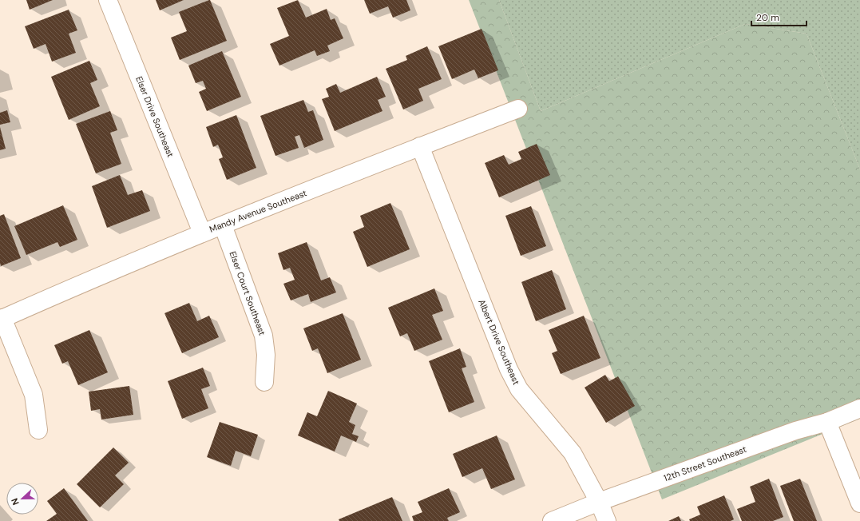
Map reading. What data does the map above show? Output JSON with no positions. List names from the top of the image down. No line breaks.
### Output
{"streets":{"street":["Elser Drive Southeast","Mandy Avenue Southeast","Elser Court Southeast","Albert Drive Southeast","12th Street Southeast"]},"crossings":[["Elser Drive Southeast","Mandy Avenue Southeast"],["Mandy Avenue Southeast","Elser Court Southeast"],["Mandy Avenue Southeast","Albert Drive Southeast"],["Albert Drive Southeast","12th Street Southeast"]],"scale_bar":"20 m","north":"left"}
